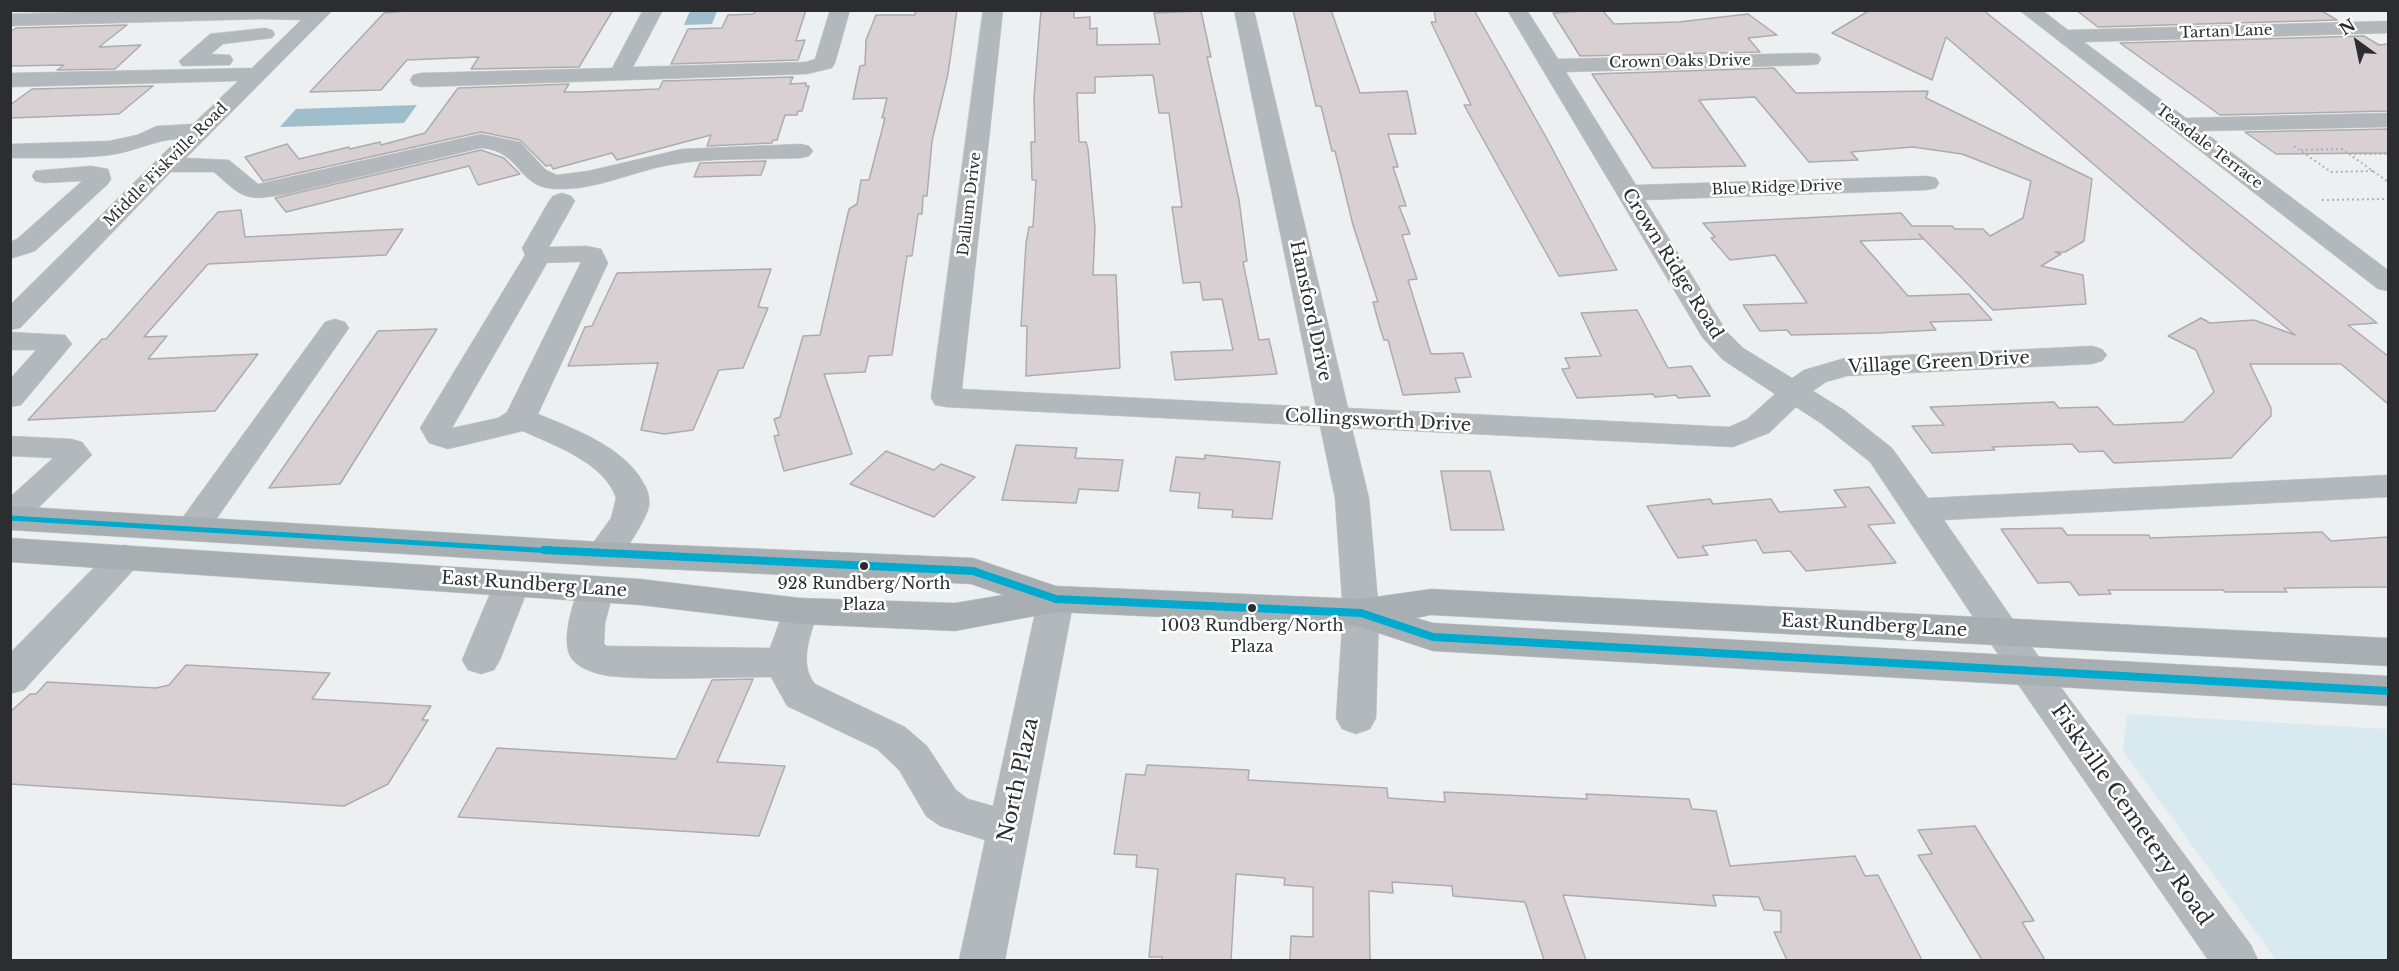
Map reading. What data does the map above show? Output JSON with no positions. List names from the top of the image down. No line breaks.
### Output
{"streets":{"main road":["East Rundberg Lane"],"street":["Tartan Lane","Crown Oaks Drive","Teasdale Terrace","Middle Fiskville Road","Blue Ridge Drive","Dallum Drive","Crown Ridge Road","Hansford Drive","Village Green Drive","Collingsworth Drive","North Plaza","Fiskville Cemetery Road"]},"crossings":[["Tartan Lane","Teasdale Terrace"],["Crown Oaks Drive","Crown Ridge Road"],["Blue Ridge Drive","Crown Ridge Road"],["Dallum Drive","Collingsworth Drive"],["Crown Ridge Road","Village Green Drive"],["Crown Ridge Road","Collingsworth Drive"],["Crown Ridge Road","East Rundberg Lane"],["Crown Ridge Road","Fiskville Cemetery Road"],["Hansford Drive","Collingsworth Drive"],["Hansford Drive","East Rundberg Lane"],["Village Green Drive","Collingsworth Drive"],["East Rundberg Lane","North Plaza"],["East Rundberg Lane","Fiskville Cemetery Road"]],"places":["928 Rundberg/North Plaza","1003 Rundberg/North Plaza"],"north":"top left"}
